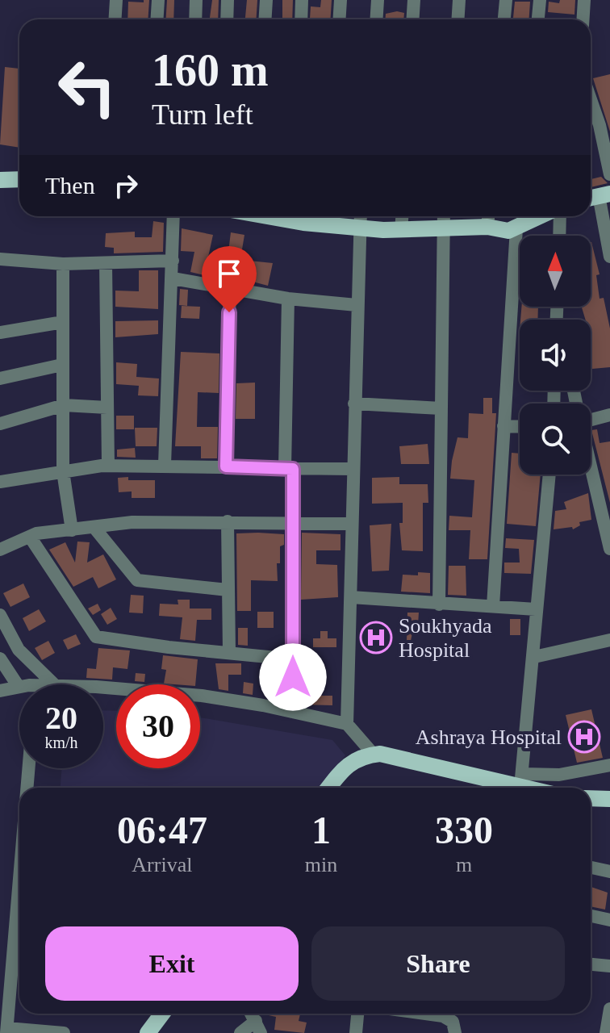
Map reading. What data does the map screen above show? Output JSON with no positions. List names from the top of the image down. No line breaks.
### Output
{"places":{"hospital":["Soukhyada Hospital","Ashraya Hospital"]},"north":"top","page":{"turn":["160 m","Turn left"],"then":"Then","speed":"20 km/h","limit":"30","eta":["06:47","Arrival","1","min","330","m"],"buttons":["Exit","Share"]}}
